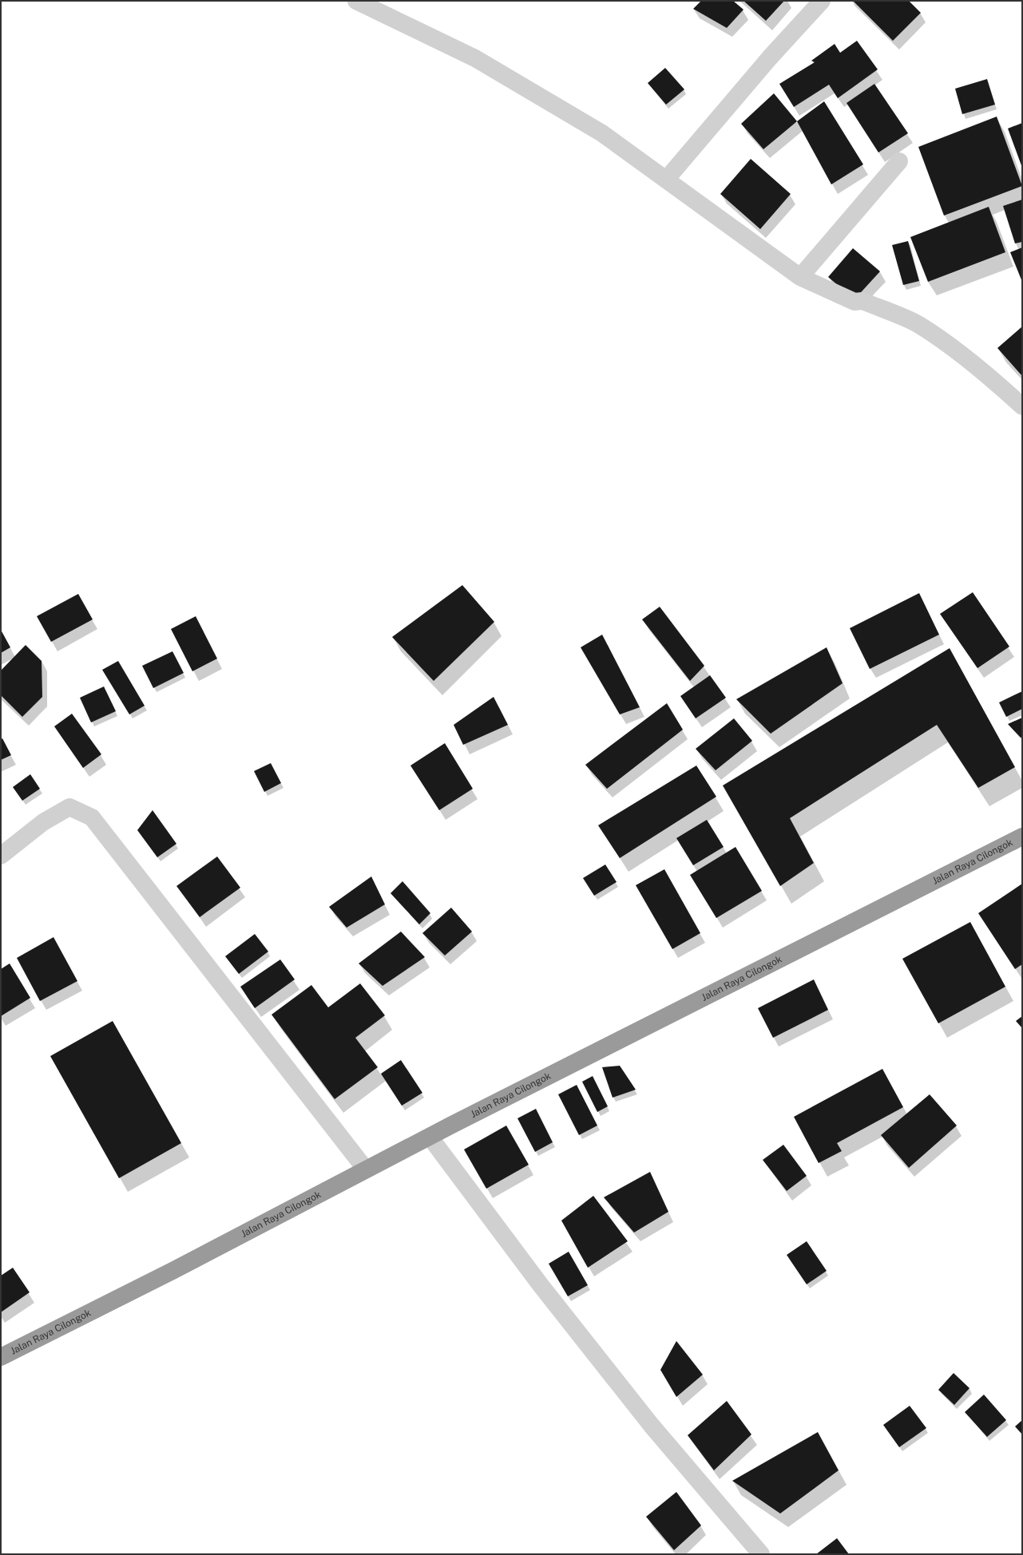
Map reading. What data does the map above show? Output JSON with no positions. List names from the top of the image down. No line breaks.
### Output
{"streets":{"highway":["Jalan Raya Cilongok"]}}
